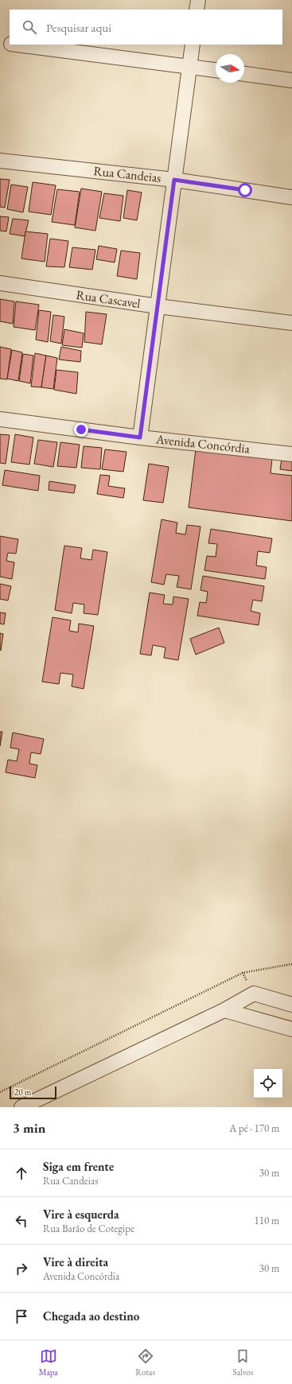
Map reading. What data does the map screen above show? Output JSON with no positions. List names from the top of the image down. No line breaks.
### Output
{"streets":{"street":["Rua Candeias","Rua Cascavel","Avenida Concórdia"]},"scale_bar":"20 m","north":"right","page":{"search":"Pesquisar aqui","scale":"20 m","heading":["3 min","A pé · 170 m"],"list":[["Siga em frente","Rua Candeias","30 m"],["Vire à esquerda","Rua Barão de Cotegipe","110 m"],["Vire à direita","Avenida Concórdia","30 m"],"Chegada ao destino"],"nav":["Mapa","Rotas","Salvos"]}}
